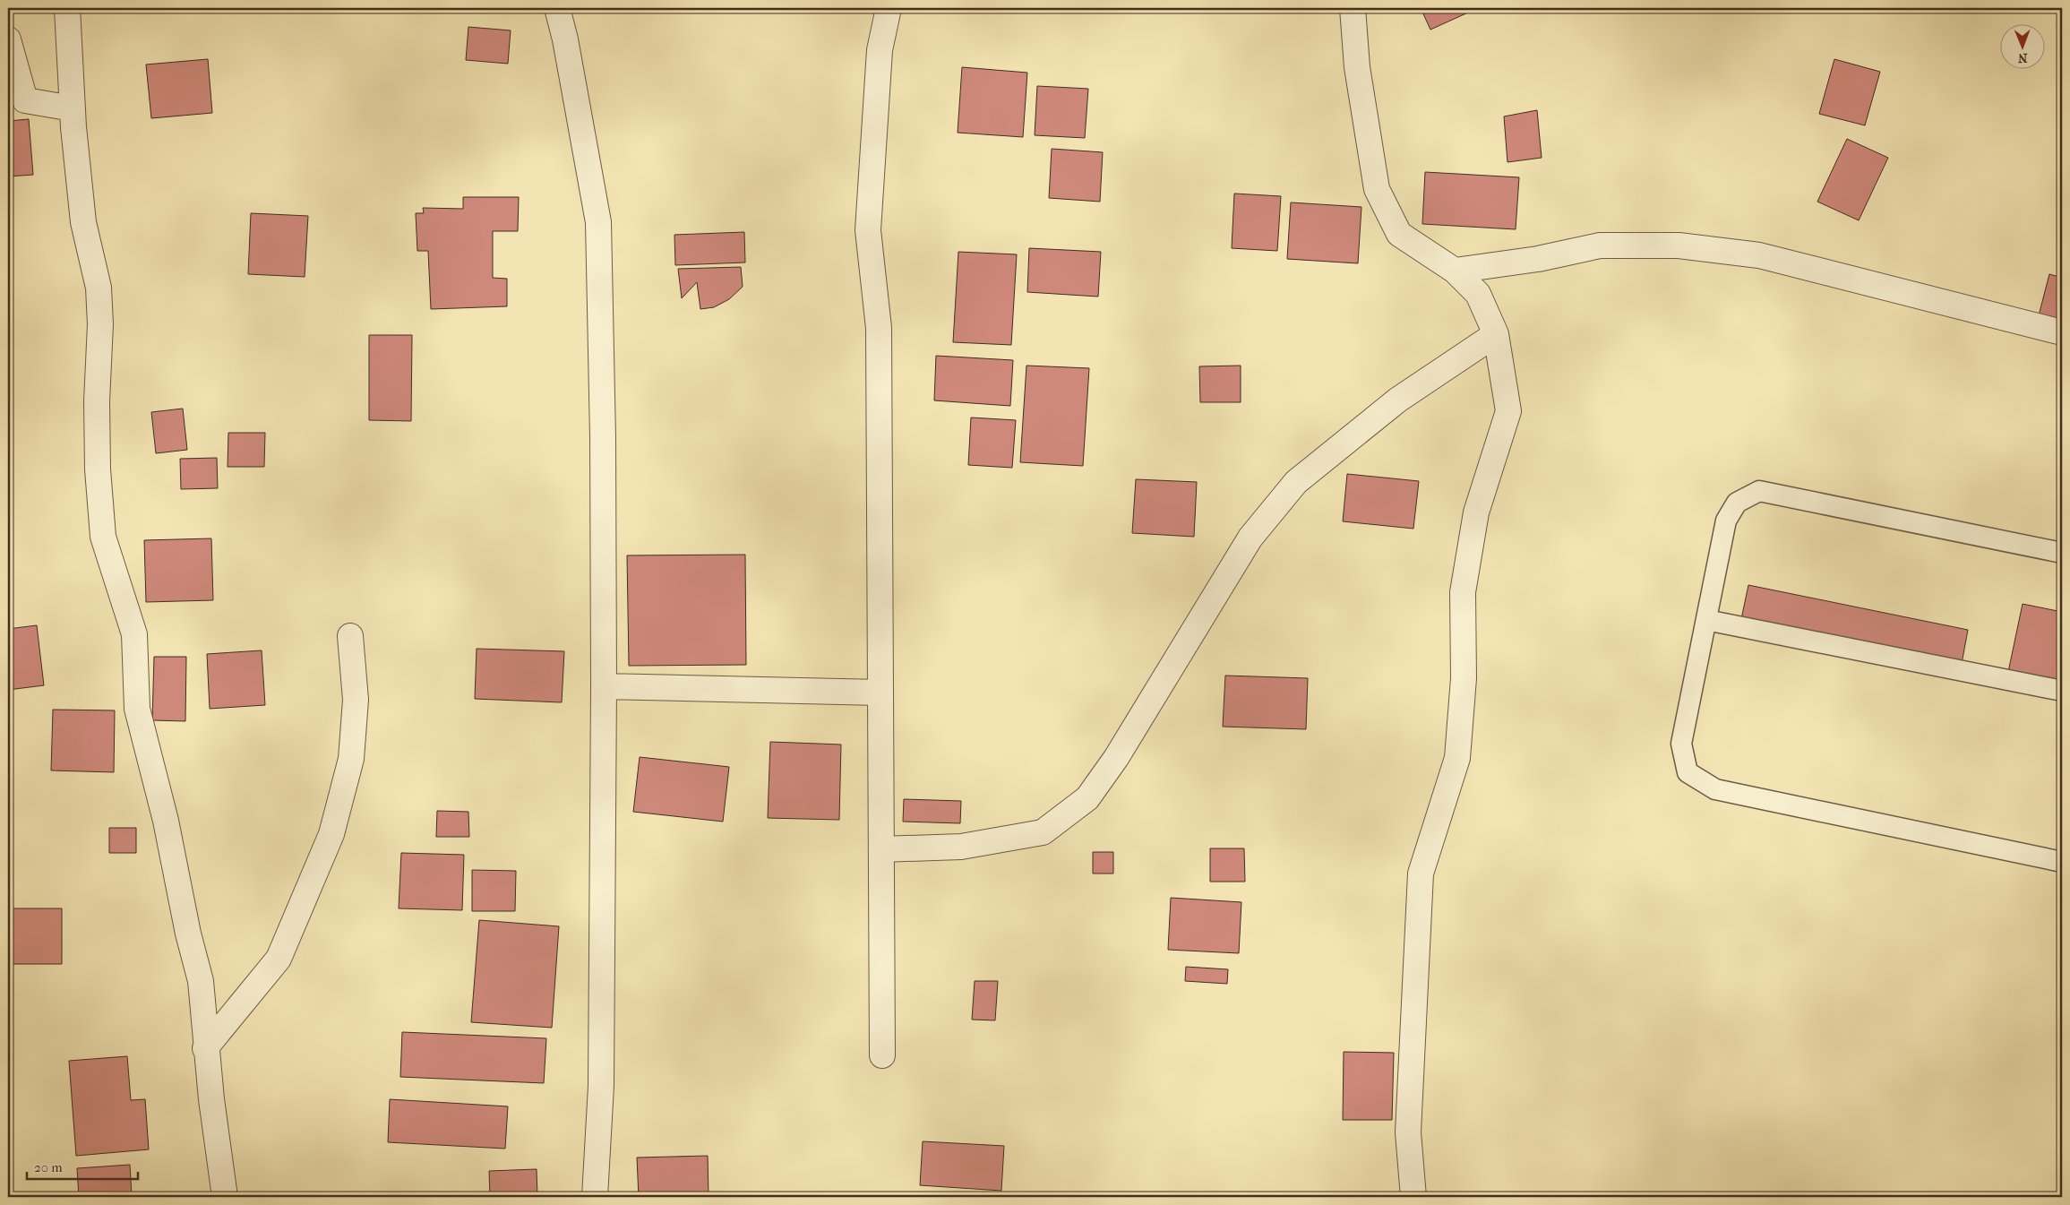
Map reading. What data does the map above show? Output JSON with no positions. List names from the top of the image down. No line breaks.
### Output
{"scale_bar":"20 m","north":"bottom"}
